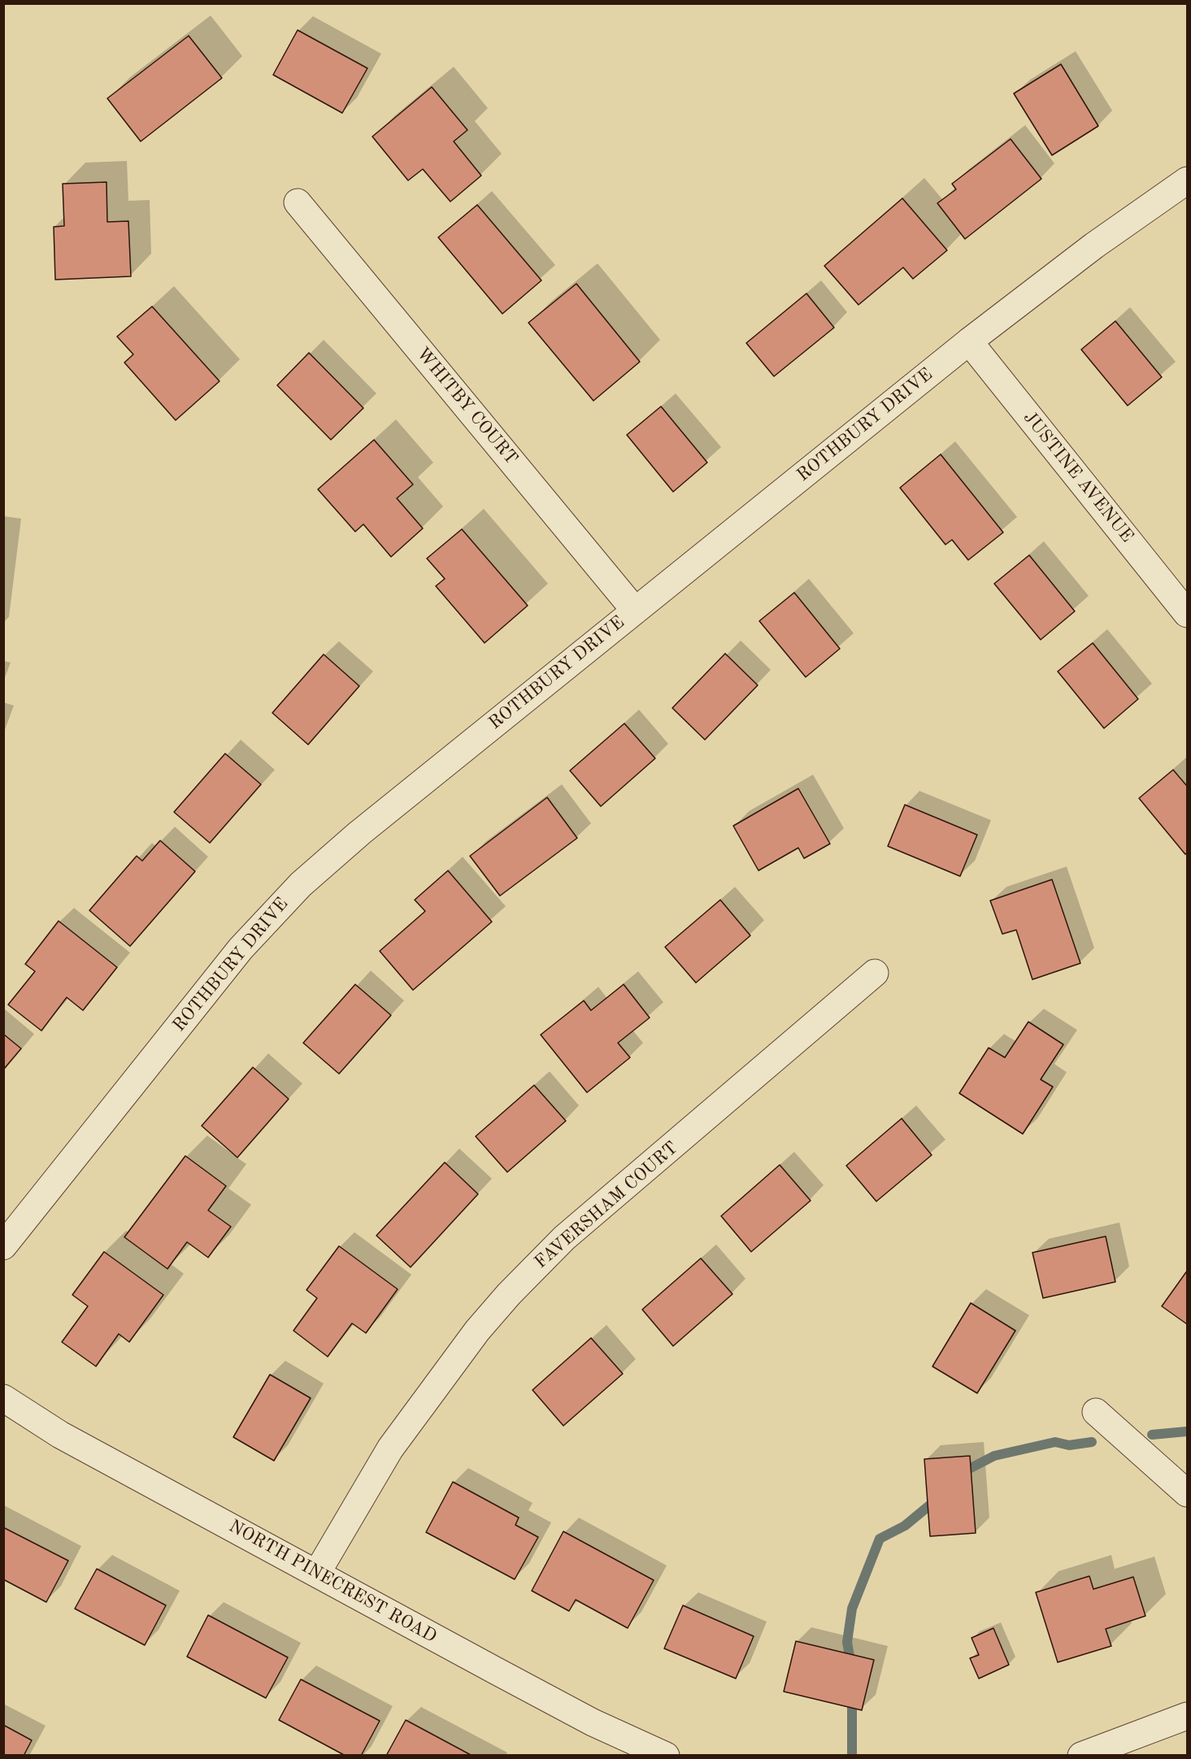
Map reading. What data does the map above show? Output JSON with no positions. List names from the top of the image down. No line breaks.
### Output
{"streets":{"street":["WHITBY COURT","ROTHBURY DRIVE","JUSTINE AVENUE","FAVERSHAM COURT","NORTH PINECREST ROAD"]},"crossings":[["WHITBY COURT","ROTHBURY DRIVE"],["ROTHBURY DRIVE","JUSTINE AVENUE"],["FAVERSHAM COURT","NORTH PINECREST ROAD"]]}
